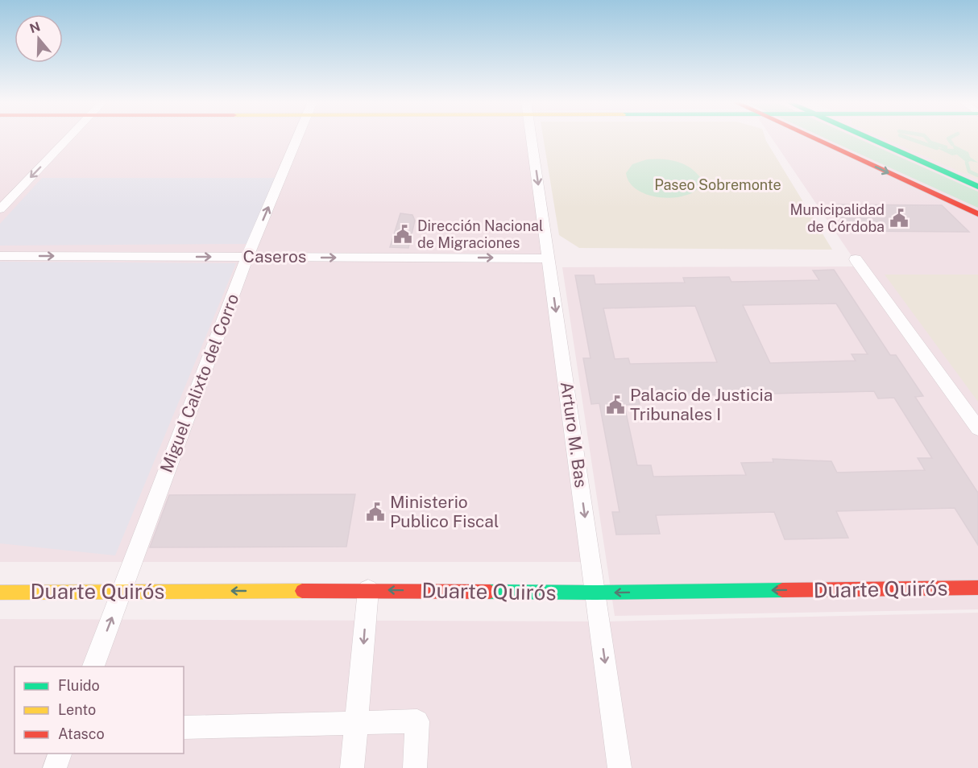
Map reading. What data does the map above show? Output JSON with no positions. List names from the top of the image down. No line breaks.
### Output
{"streets":{"street":["Caseros","Miguel Calixto del Corro","Arturo M. Bas","Duarte Quirós"]},"crossings":[["Caseros","Miguel Calixto del Corro"],["Caseros","Arturo M. Bas"],["Miguel Calixto del Corro","Duarte Quirós"],["Arturo M. Bas","Duarte Quirós"]],"one_way":["Caseros","Miguel Calixto del Corro","Arturo M. Bas","Duarte Quirós"],"parks":["Paseo Sobremonte"],"places":{"public building":["Municipalidad de Córdoba","Dirección Nacional de Migraciones","Palacio de Justicia Tribunales I","Ministerio Publico Fiscal"]},"legend":["Fluido","Lento","Atasco"],"north":"top"}
